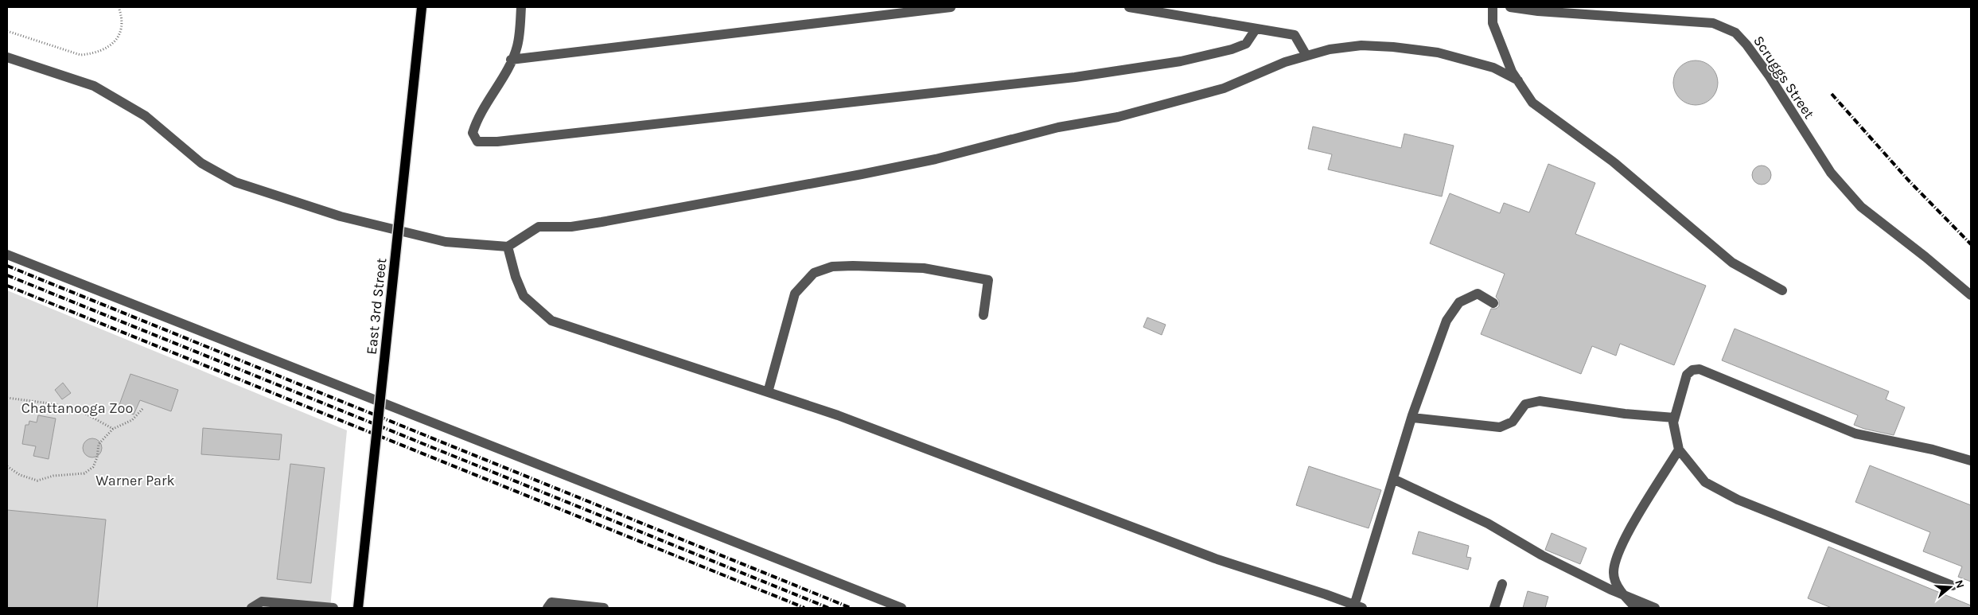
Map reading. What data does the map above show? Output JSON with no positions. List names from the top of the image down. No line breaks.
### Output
{"streets":{"main road":["East 3rd Street"],"street":["Scruggs Street"]},"parks":["Chattanooga Zoo","Warner Park"],"north":"right"}
